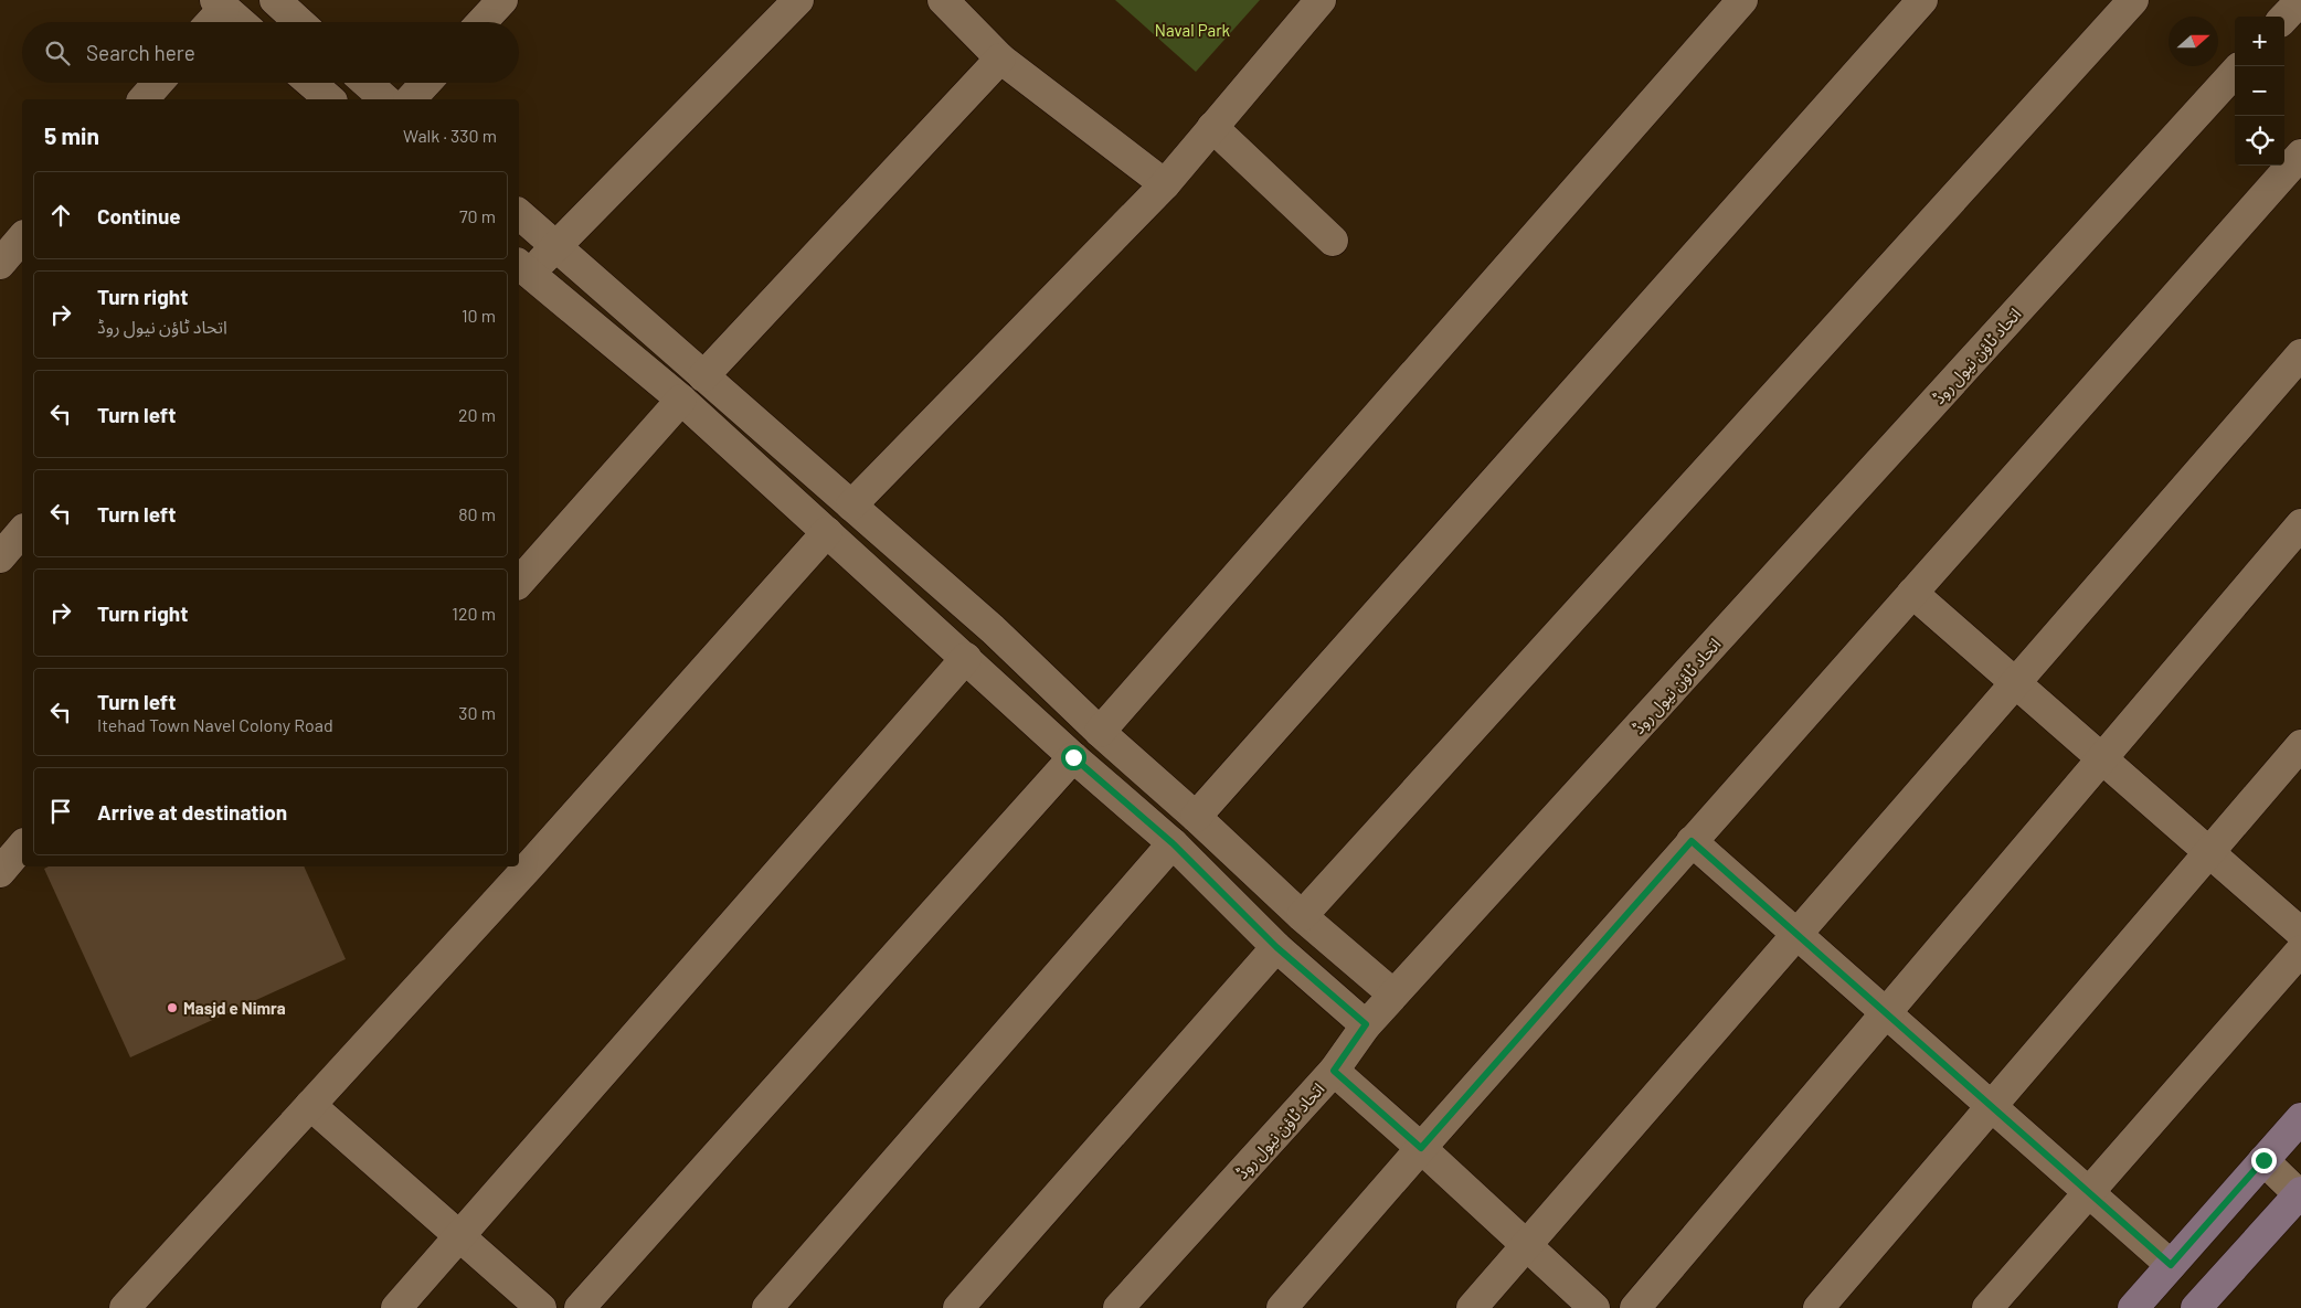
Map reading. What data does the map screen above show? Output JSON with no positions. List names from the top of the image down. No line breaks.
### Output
{"streets":{"street":["اتحاد ٹاؤن نیول روڈ"]},"parks":["Naval Park"],"places":["Masjd e Nimra"],"north":"right","page":{"map_buttons":["+","−"],"search":"Search here","heading":["5 min","Walk · 330 m"],"list":[["Continue","70 m"],["Turn right","اتحاد ٹاؤن نیول روڈ","10 m"],["Turn left","20 m"],["Turn left","80 m"],["Turn right","120 m"],["Turn left","Itehad Town Navel Colony Road","30 m"],"Arrive at destination"]}}
